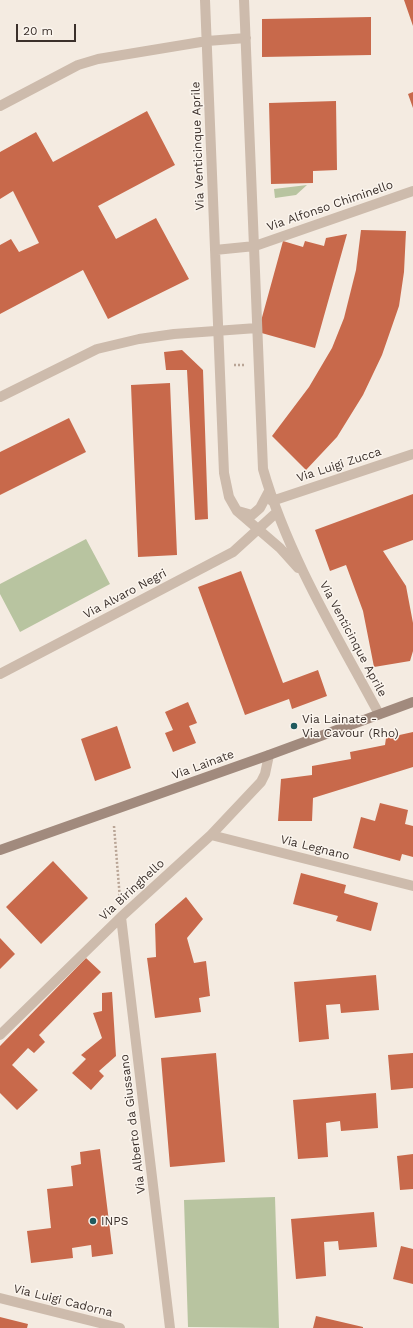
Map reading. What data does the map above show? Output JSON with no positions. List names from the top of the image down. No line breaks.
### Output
{"streets":{"street":["Via Venticinque Aprile","Via Alfonso Chiminello","Via Luigi Zucca","Via Alvaro Negri","Via Lainate","Via Legnano","Via Biringhello","Via Alberto da Giussano","Via Luigi Cadorna"]},"crossings":[["Via Venticinque Aprile","Via Alfonso Chiminello"],["Via Venticinque Aprile","Via Luigi Zucca"],["Via Venticinque Aprile","Via Alvaro Negri"],["Via Venticinque Aprile","Via Lainate"],["Via Lainate","Via Biringhello"],["Via Legnano","Via Biringhello"],["Via Biringhello","Via Alberto da Giussano"]],"places":["Via Lainate - Via Cavour (Rho)","INPS"],"scale_bar":"20 m"}
